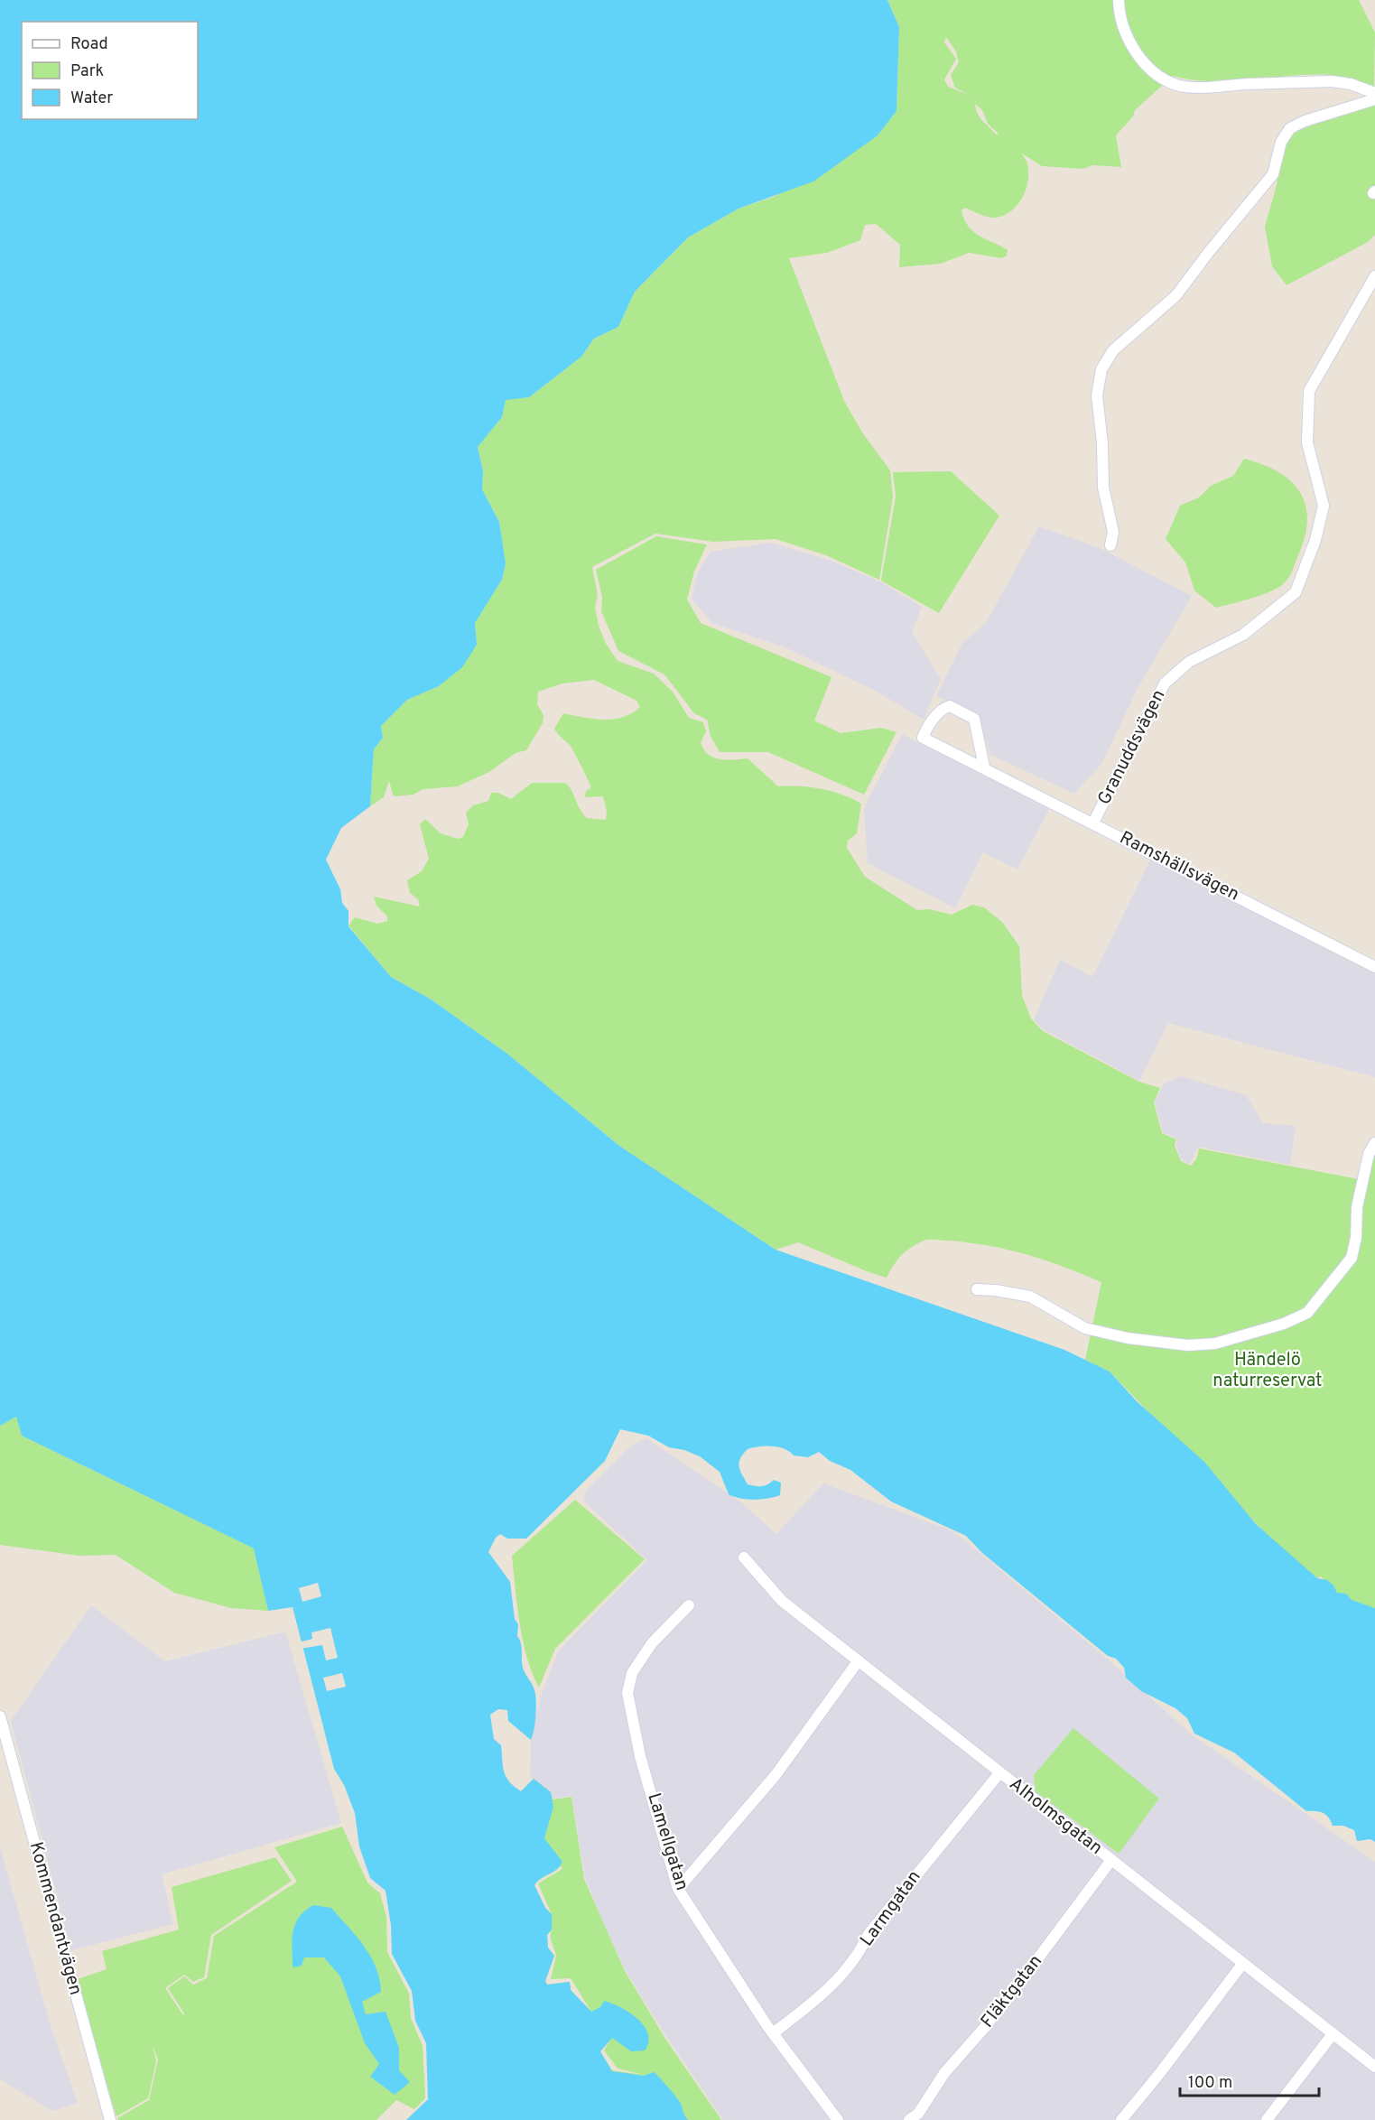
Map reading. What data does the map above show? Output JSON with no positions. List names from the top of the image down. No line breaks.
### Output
{"streets":{"street":["Granuddsvägen","Ramshällsvägen","Alholmsgatan","Lamellgatan","Larmgatan","Kommendantvägen","Fläktgatan"]},"crossings":[["Granuddsvägen","Ramshällsvägen"],["Alholmsgatan","Larmgatan"],["Alholmsgatan","Fläktgatan"],["Lamellgatan","Larmgatan"]],"parks":["Händelö naturreservat"],"legend":["Road","Park","Water"],"scale_bar":"100 m"}
